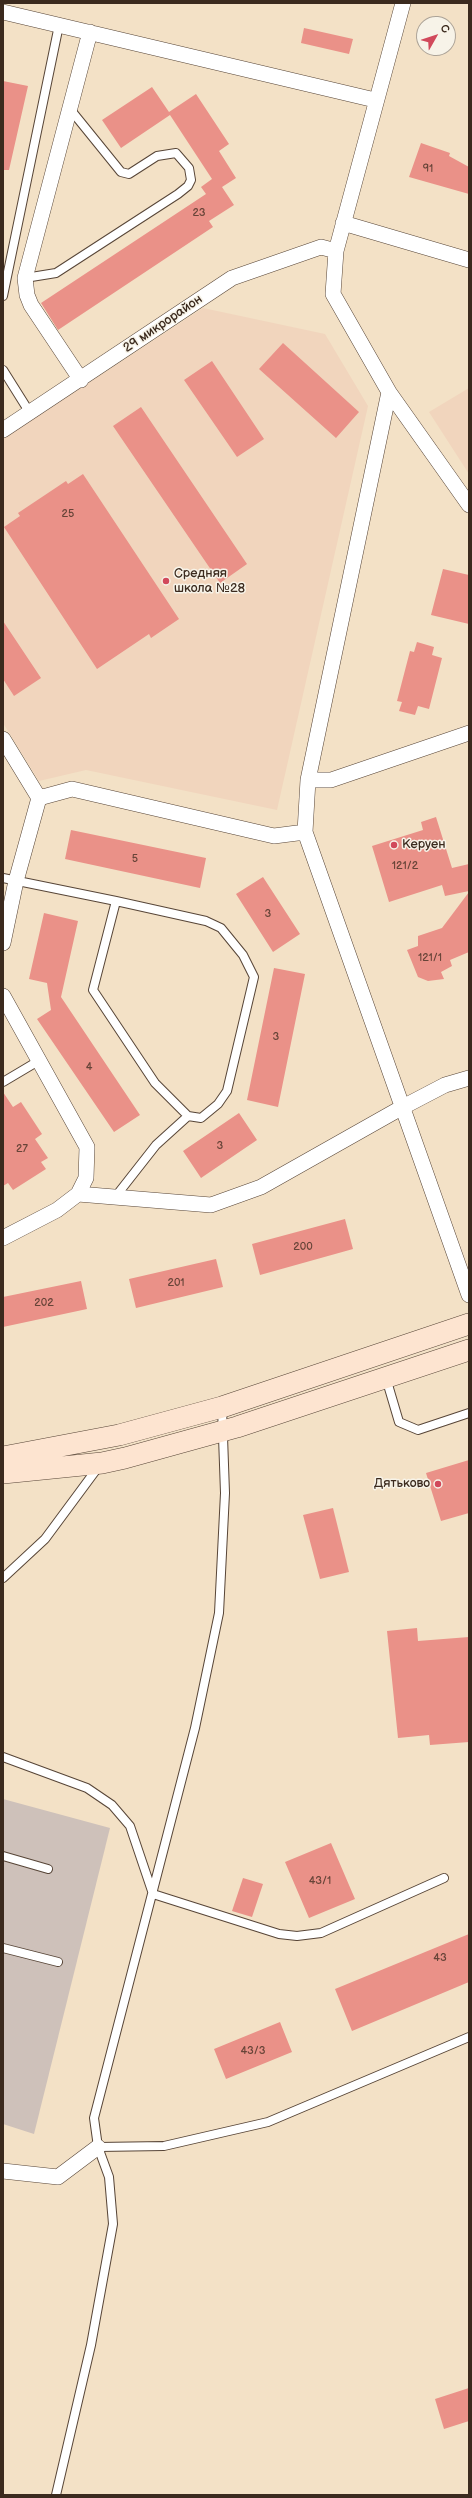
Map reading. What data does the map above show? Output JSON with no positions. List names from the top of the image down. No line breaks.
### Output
{"streets":{"street":["29 микрорайон"]},"places":["Средняя школа №28","Керуен","Дятьково"],"house_numbers":["91","23","25","5","121/2","3","121/1","3","4","3","27","200","201","202","43/1","43","43/3"],"north":"top right"}
